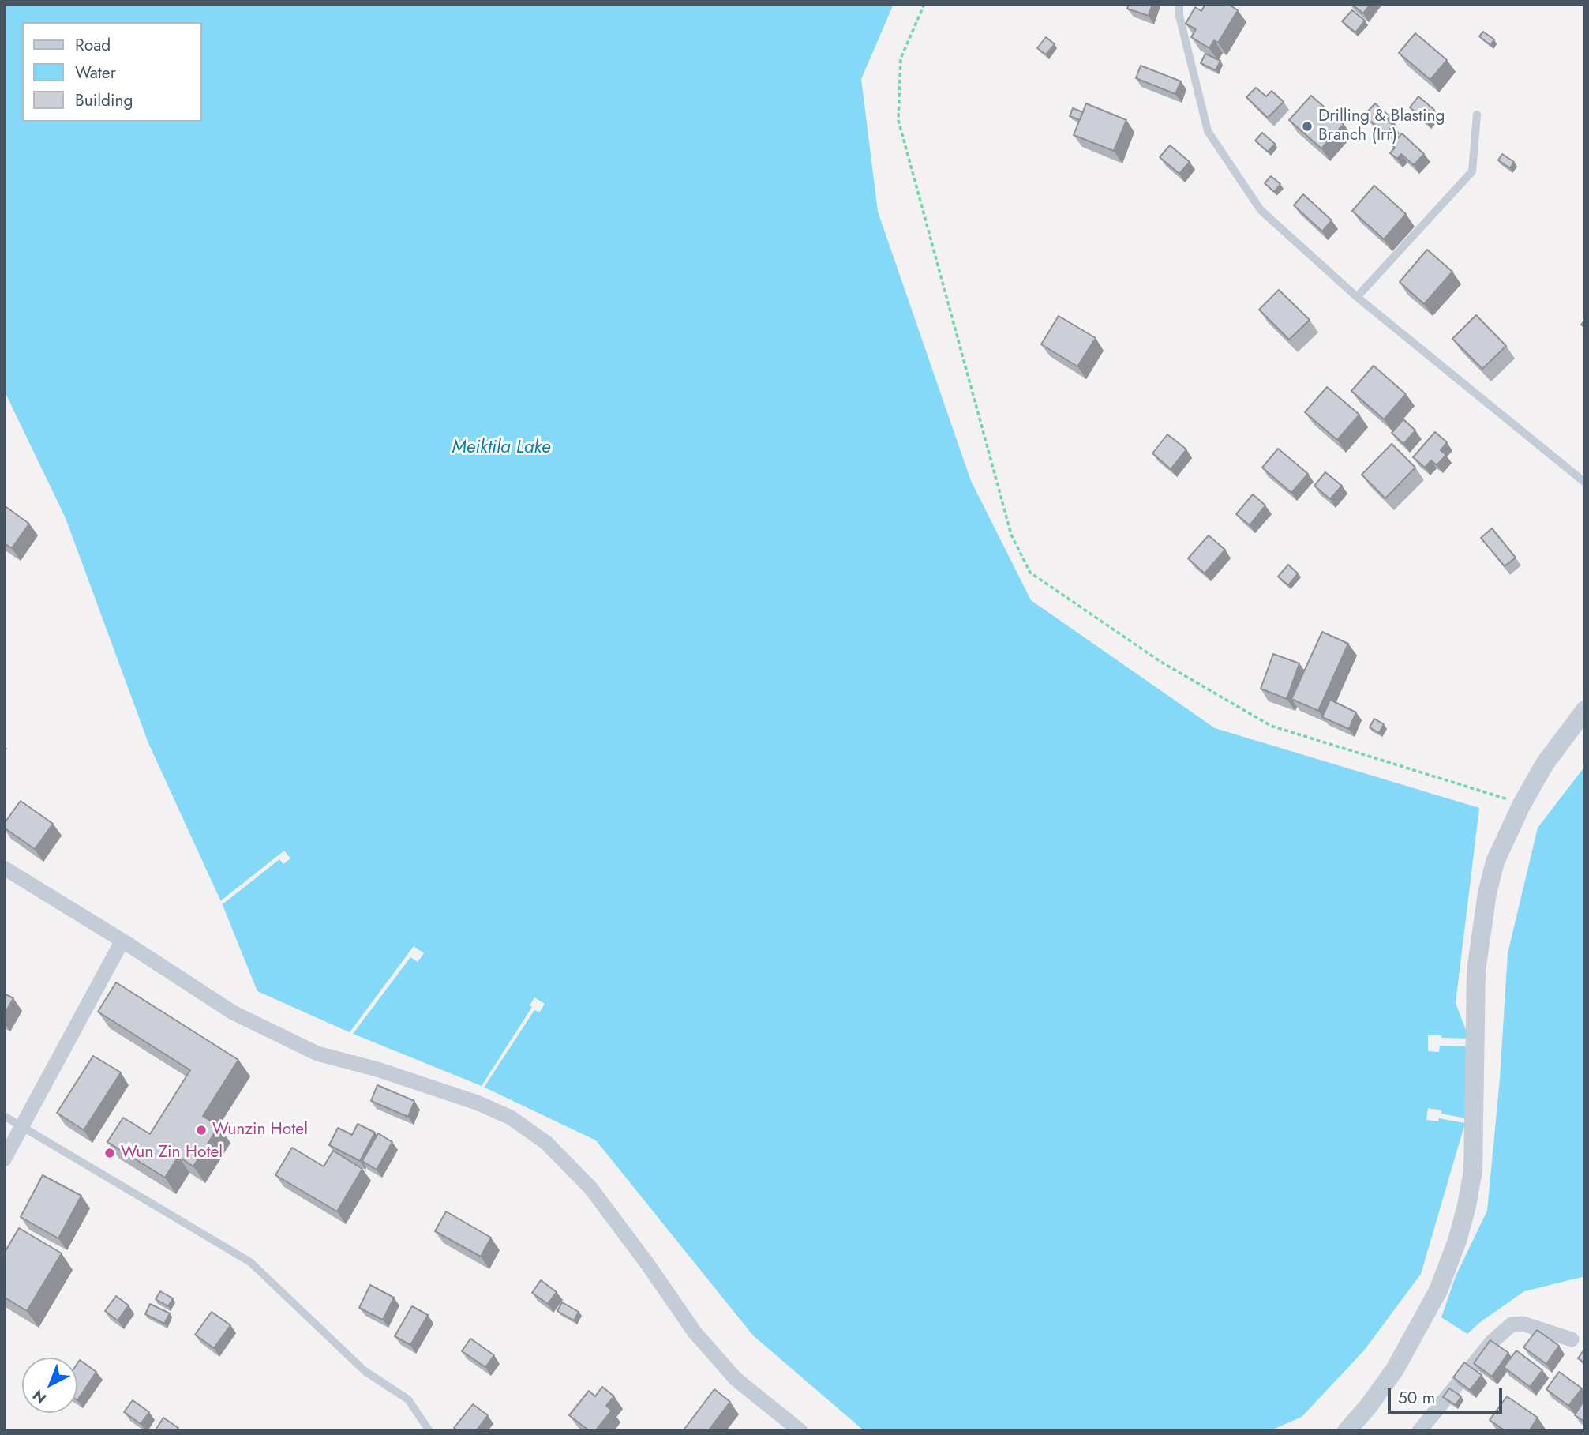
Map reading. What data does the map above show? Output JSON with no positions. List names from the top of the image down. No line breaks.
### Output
{"water":["Meiktila Lake"],"places":["Drilling & Blasting Branch (Irr)","Wunzin Hotel","Wun Zin Hotel"],"legend":["Road","Water","Building"],"scale_bar":"50 m","north":"bottom left"}
